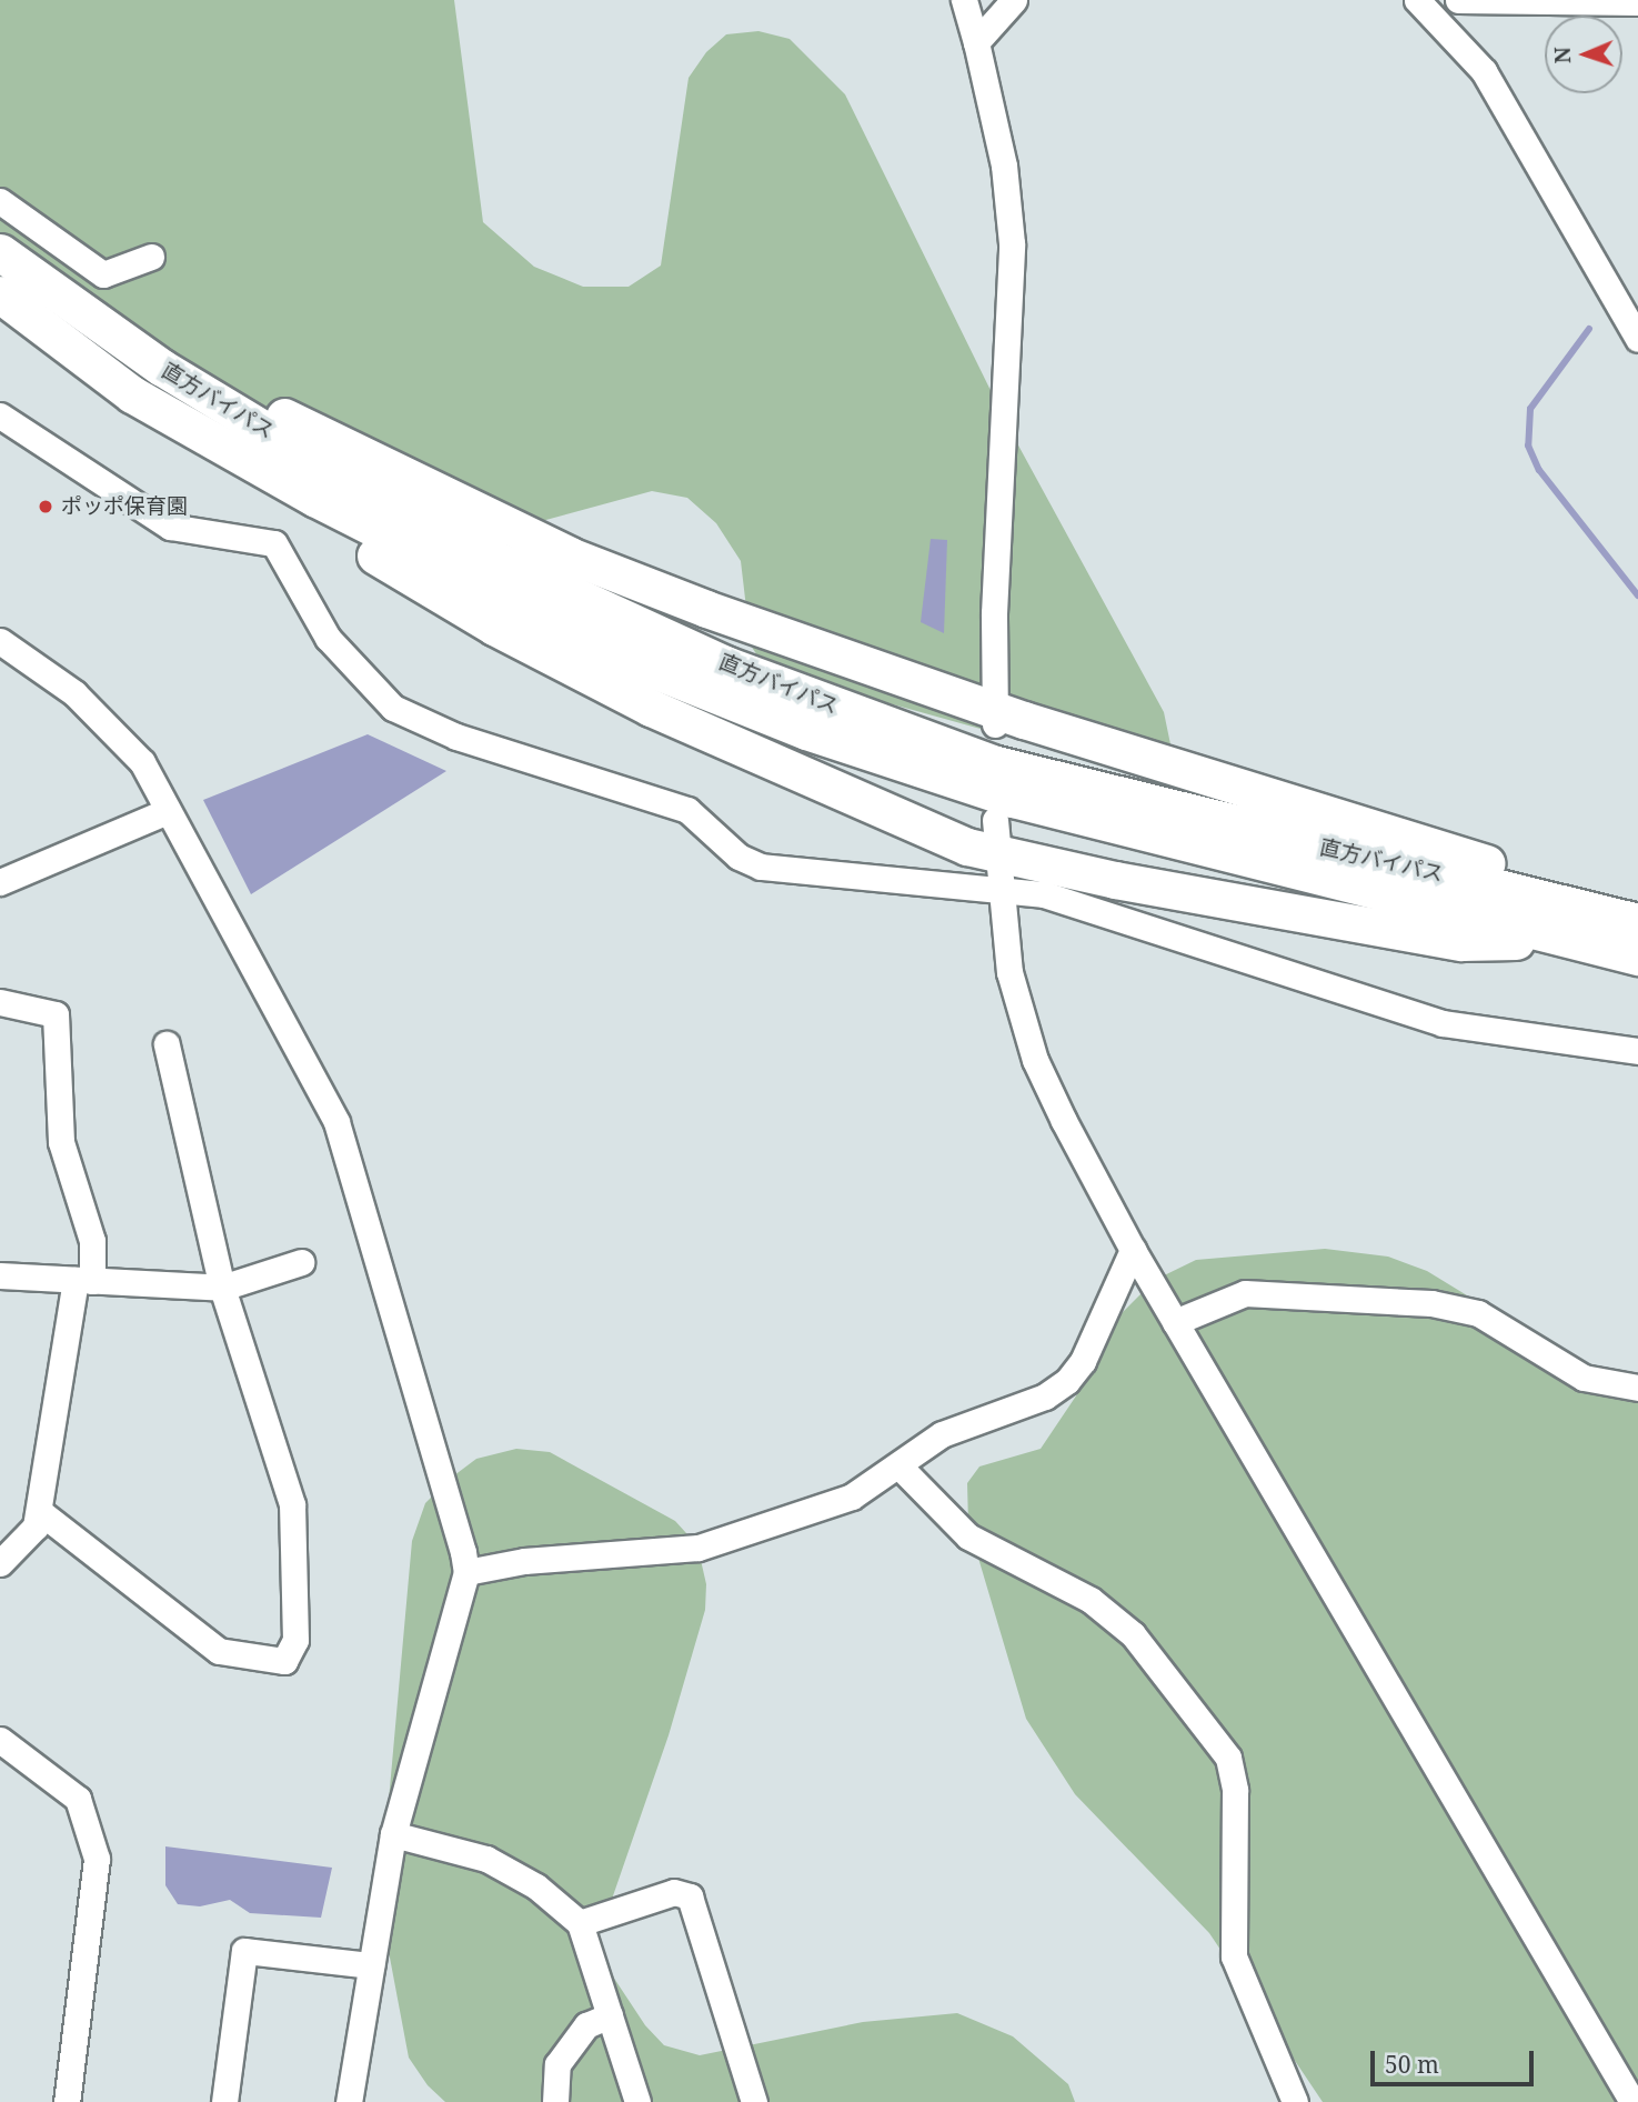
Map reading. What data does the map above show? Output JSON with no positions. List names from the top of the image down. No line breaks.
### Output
{"streets":{"highway":["直方バイパス"]},"places":["ポッポ保育園"],"scale_bar":"50 m","north":"left"}
